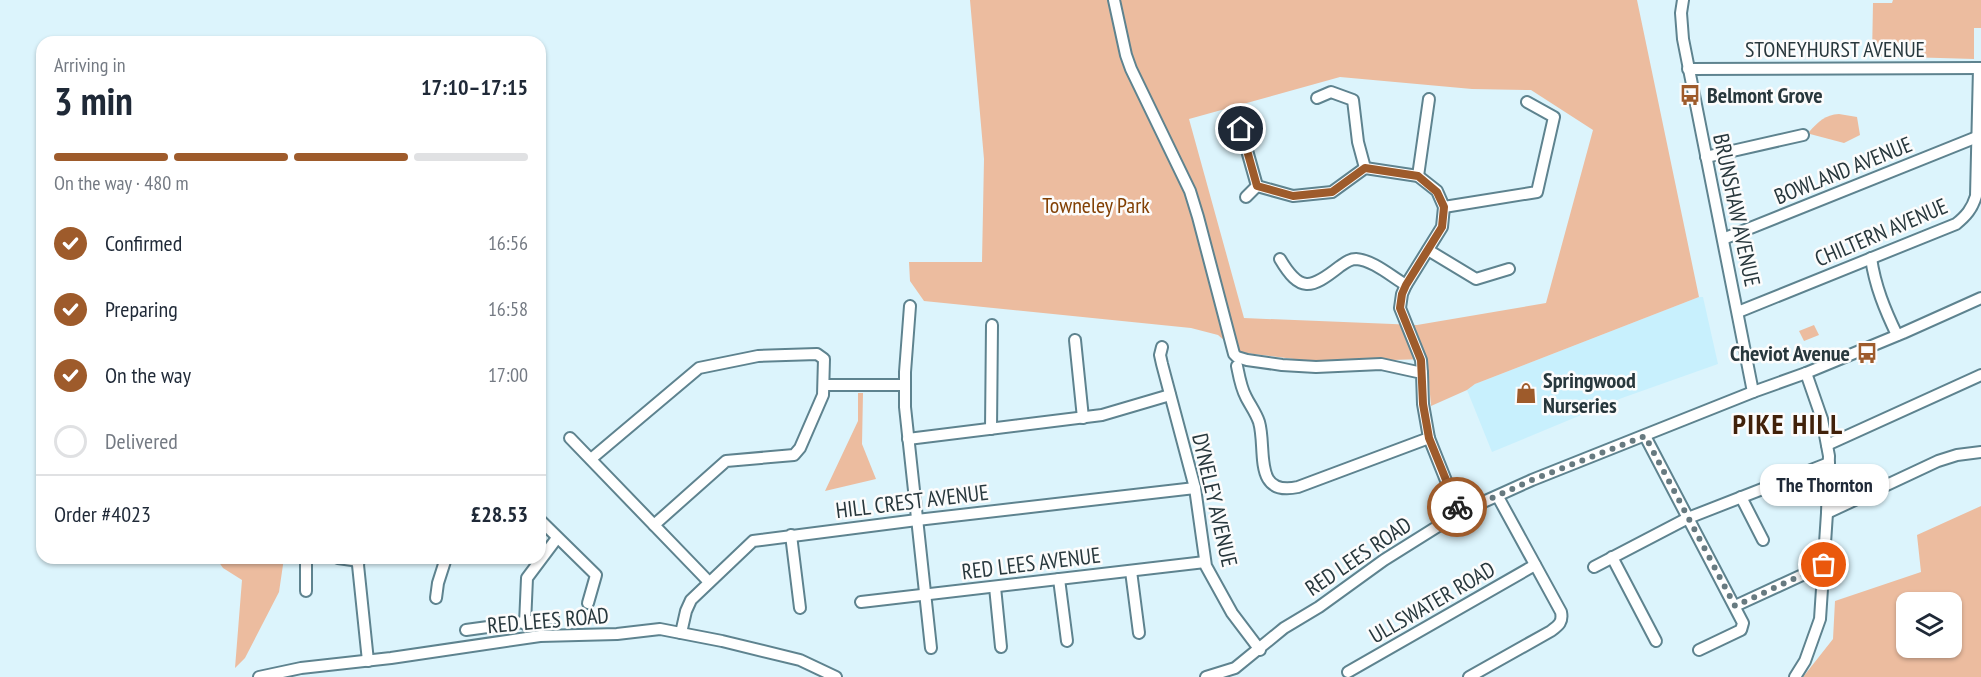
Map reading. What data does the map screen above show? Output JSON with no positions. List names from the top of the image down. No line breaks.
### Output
{"streets":{"street":["STONEYHURST AVENUE","BOWLAND AVENUE","BRUNSHAW AVENUE","CHILTERN AVENUE","DYNELEY AVENUE","HILL CREST AVENUE","RED LEES ROAD","RED LEES AVENUE","ULLSWATER ROAD"]},"crossings":[["STONEYHURST AVENUE","BRUNSHAW AVENUE"],["STONEYHURST AVENUE","CHILTERN AVENUE"],["BOWLAND AVENUE","BRUNSHAW AVENUE"],["BOWLAND AVENUE","CHILTERN AVENUE"],["BRUNSHAW AVENUE","CHILTERN AVENUE"],["BRUNSHAW AVENUE","RED LEES ROAD"],["DYNELEY AVENUE","HILL CREST AVENUE"],["DYNELEY AVENUE","RED LEES ROAD"],["DYNELEY AVENUE","RED LEES AVENUE"],["HILL CREST AVENUE","RED LEES ROAD"]],"districts":["PIKE HILL"],"parks":["Towneley Park"],"places":{"bus stop":["Belmont Grove","Cheviot Avenue"],"shop":["Springwood Nurseries"],"other":["The Thornton"]},"page":{"heading":["3 min","Arriving in","17:10–17:15"],"panel":["Order #4023","£28.53"],"bar":"On the way · 480 m","list":[["Confirmed","16:56"],["Preparing","16:58"],["On the way","17:00"],"Delivered"],"bubble":"The Thornton"}}
